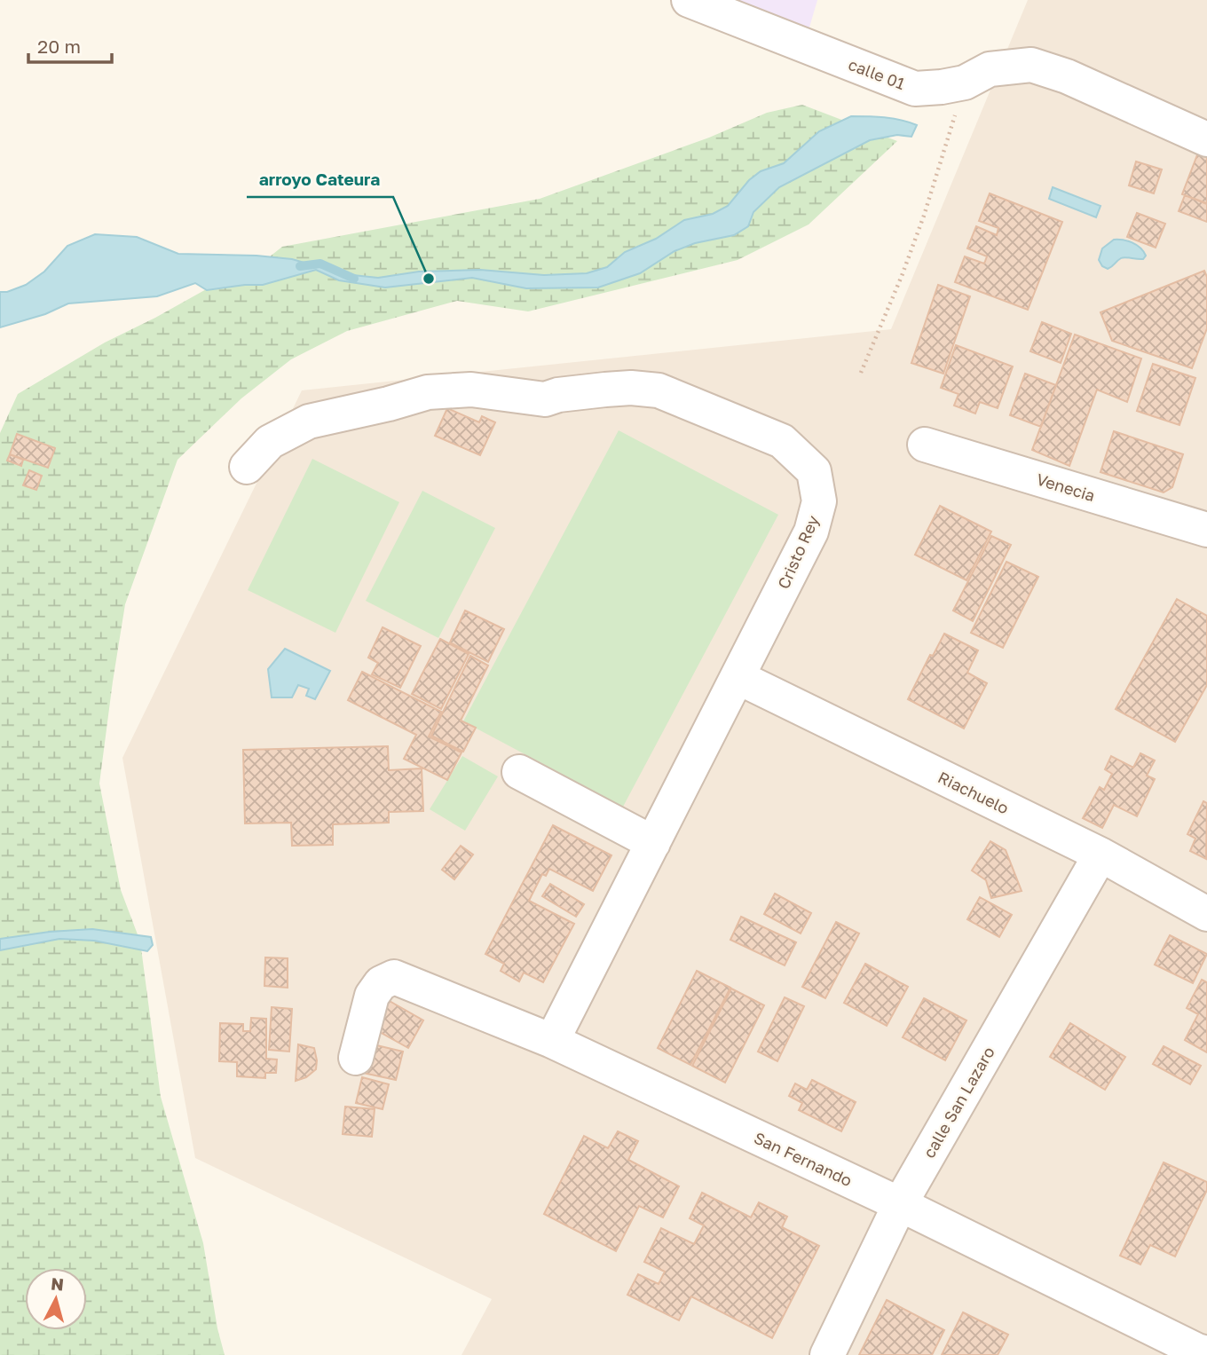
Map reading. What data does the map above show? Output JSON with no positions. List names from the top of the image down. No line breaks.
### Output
{"streets":{"street":["calle 01","Venecia","Cristo Rey","Riachuelo","calle San Lazaro","San Fernando"]},"crossings":[["Cristo Rey","Riachuelo"],["Cristo Rey","San Fernando"],["Riachuelo","calle San Lazaro"],["calle San Lazaro","San Fernando"]],"places":["arroyo Cateura"],"scale_bar":"20 m","north":"top"}
